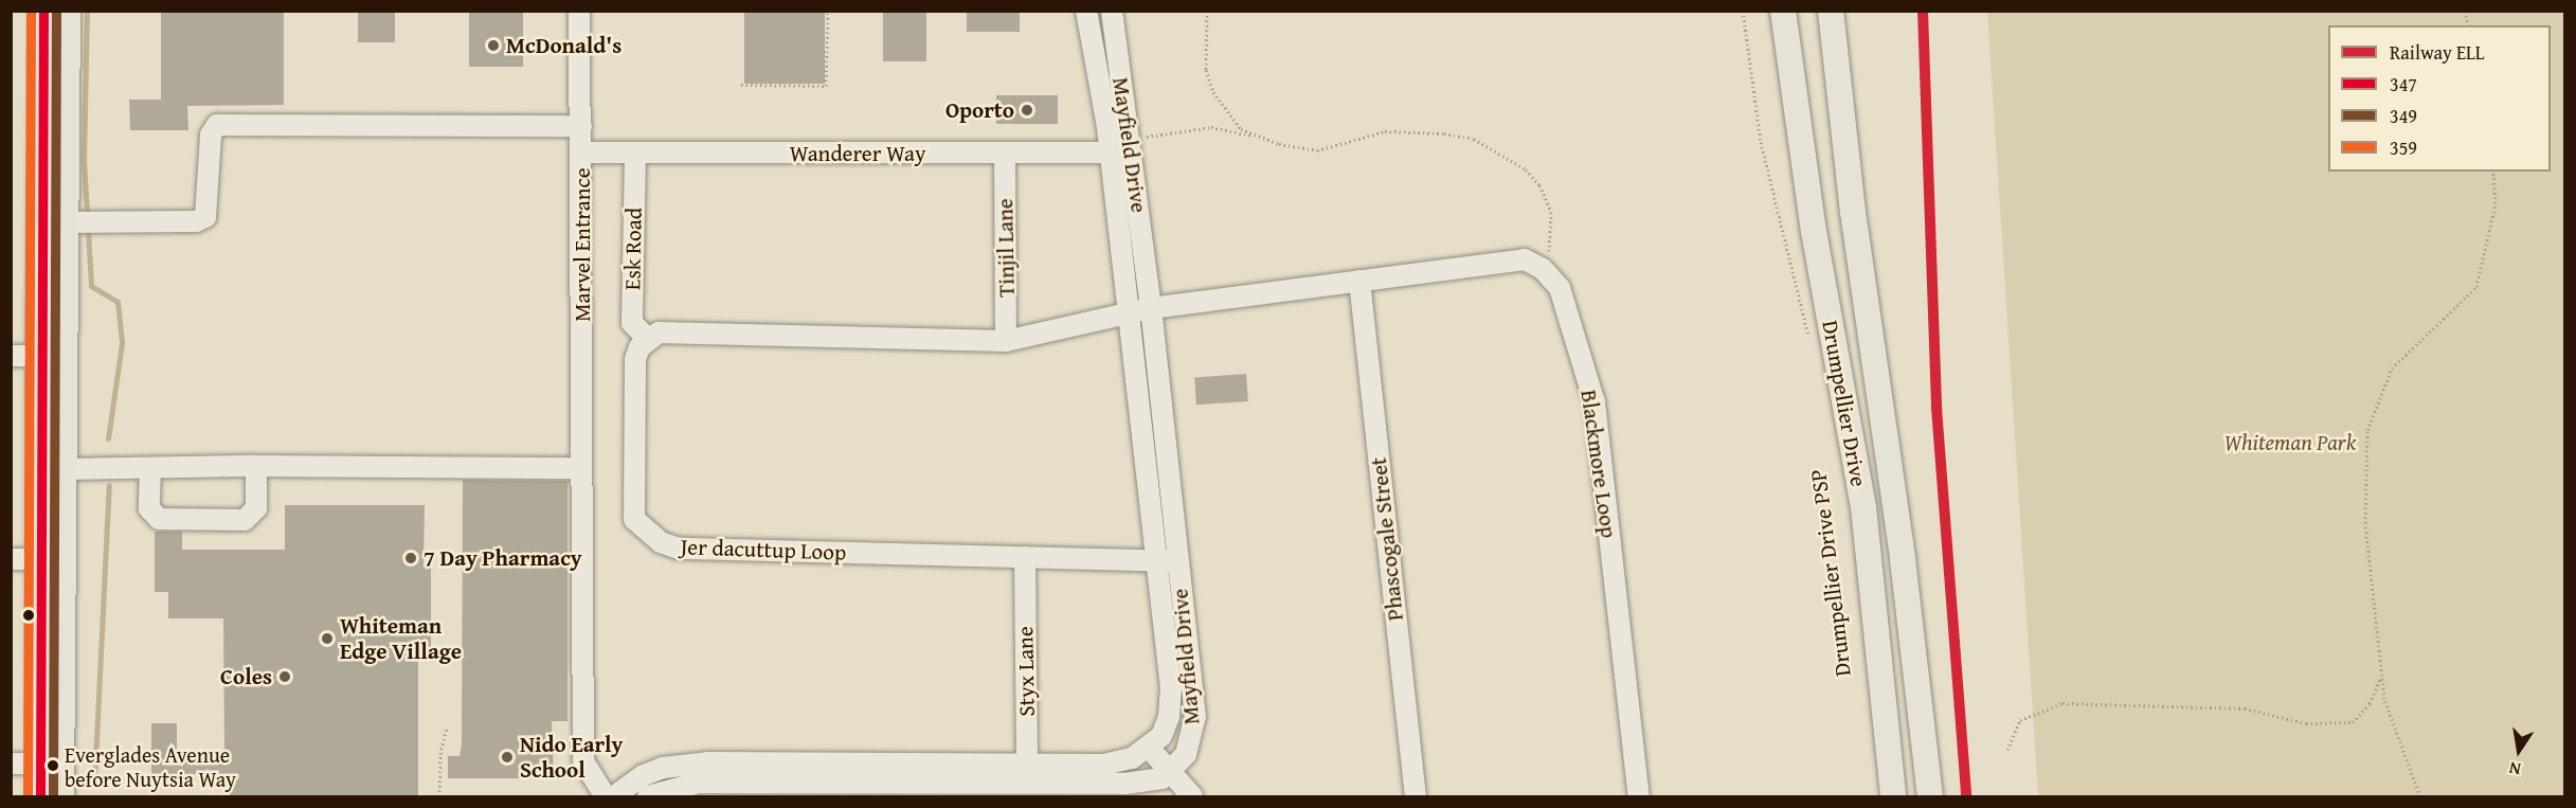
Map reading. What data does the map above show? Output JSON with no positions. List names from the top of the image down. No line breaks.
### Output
{"streets":{"main road":["Drumpellier Drive"],"street":["Mayfield Drive","Wanderer Way","Marvel Entrance","Tinjil Lane","Esk Road","Blackmore Loop","Phascogale Street","Jer dacuttup Loop","Styx Lane"]},"crossings":[["Mayfield Drive","Wanderer Way"],["Mayfield Drive","Blackmore Loop"],["Mayfield Drive","Jer dacuttup Loop"],["Mayfield Drive","Styx Lane"],["Wanderer Way","Marvel Entrance"],["Wanderer Way","Tinjil Lane"],["Wanderer Way","Esk Road"],["Esk Road","Jer dacuttup Loop"],["Blackmore Loop","Phascogale Street"],["Jer dacuttup Loop","Styx Lane"]],"parks":["Whiteman Park"],"places":["McDonald's","Oporto","7 Day Pharmacy","Whiteman Edge Village","Coles","Nido Early School","Everglades Avenue before Nuytsia Way"],"lines":["rail line ELL","transit line 347","transit line 349","transit line 359"],"legend":["Railway ELL","347","349","359"],"north":"bottom"}
